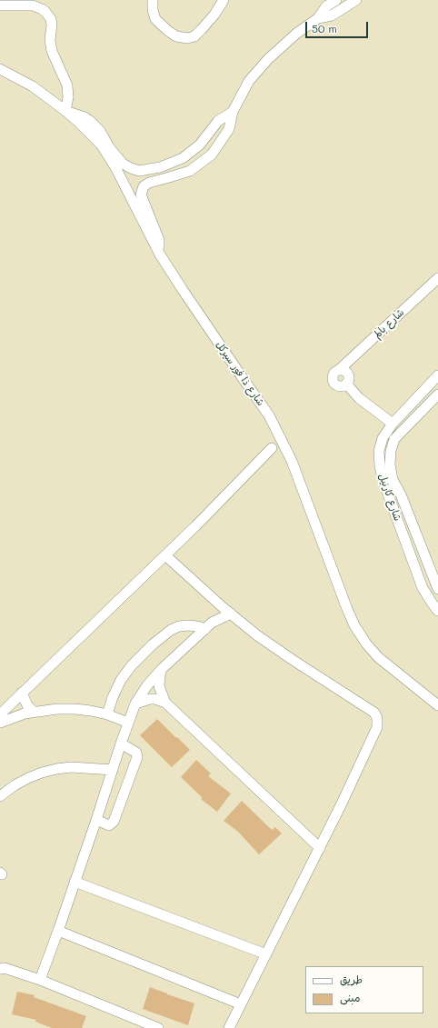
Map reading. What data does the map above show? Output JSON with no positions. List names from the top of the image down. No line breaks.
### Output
{"streets":{"street":["شارع بالم","شارع ذا فور سيركل","شارع كارنيل"]},"crossings":[["شارع بالم","شارع كارنيل"]],"legend":["طريق","مبنى"],"scale_bar":"50 m"}
